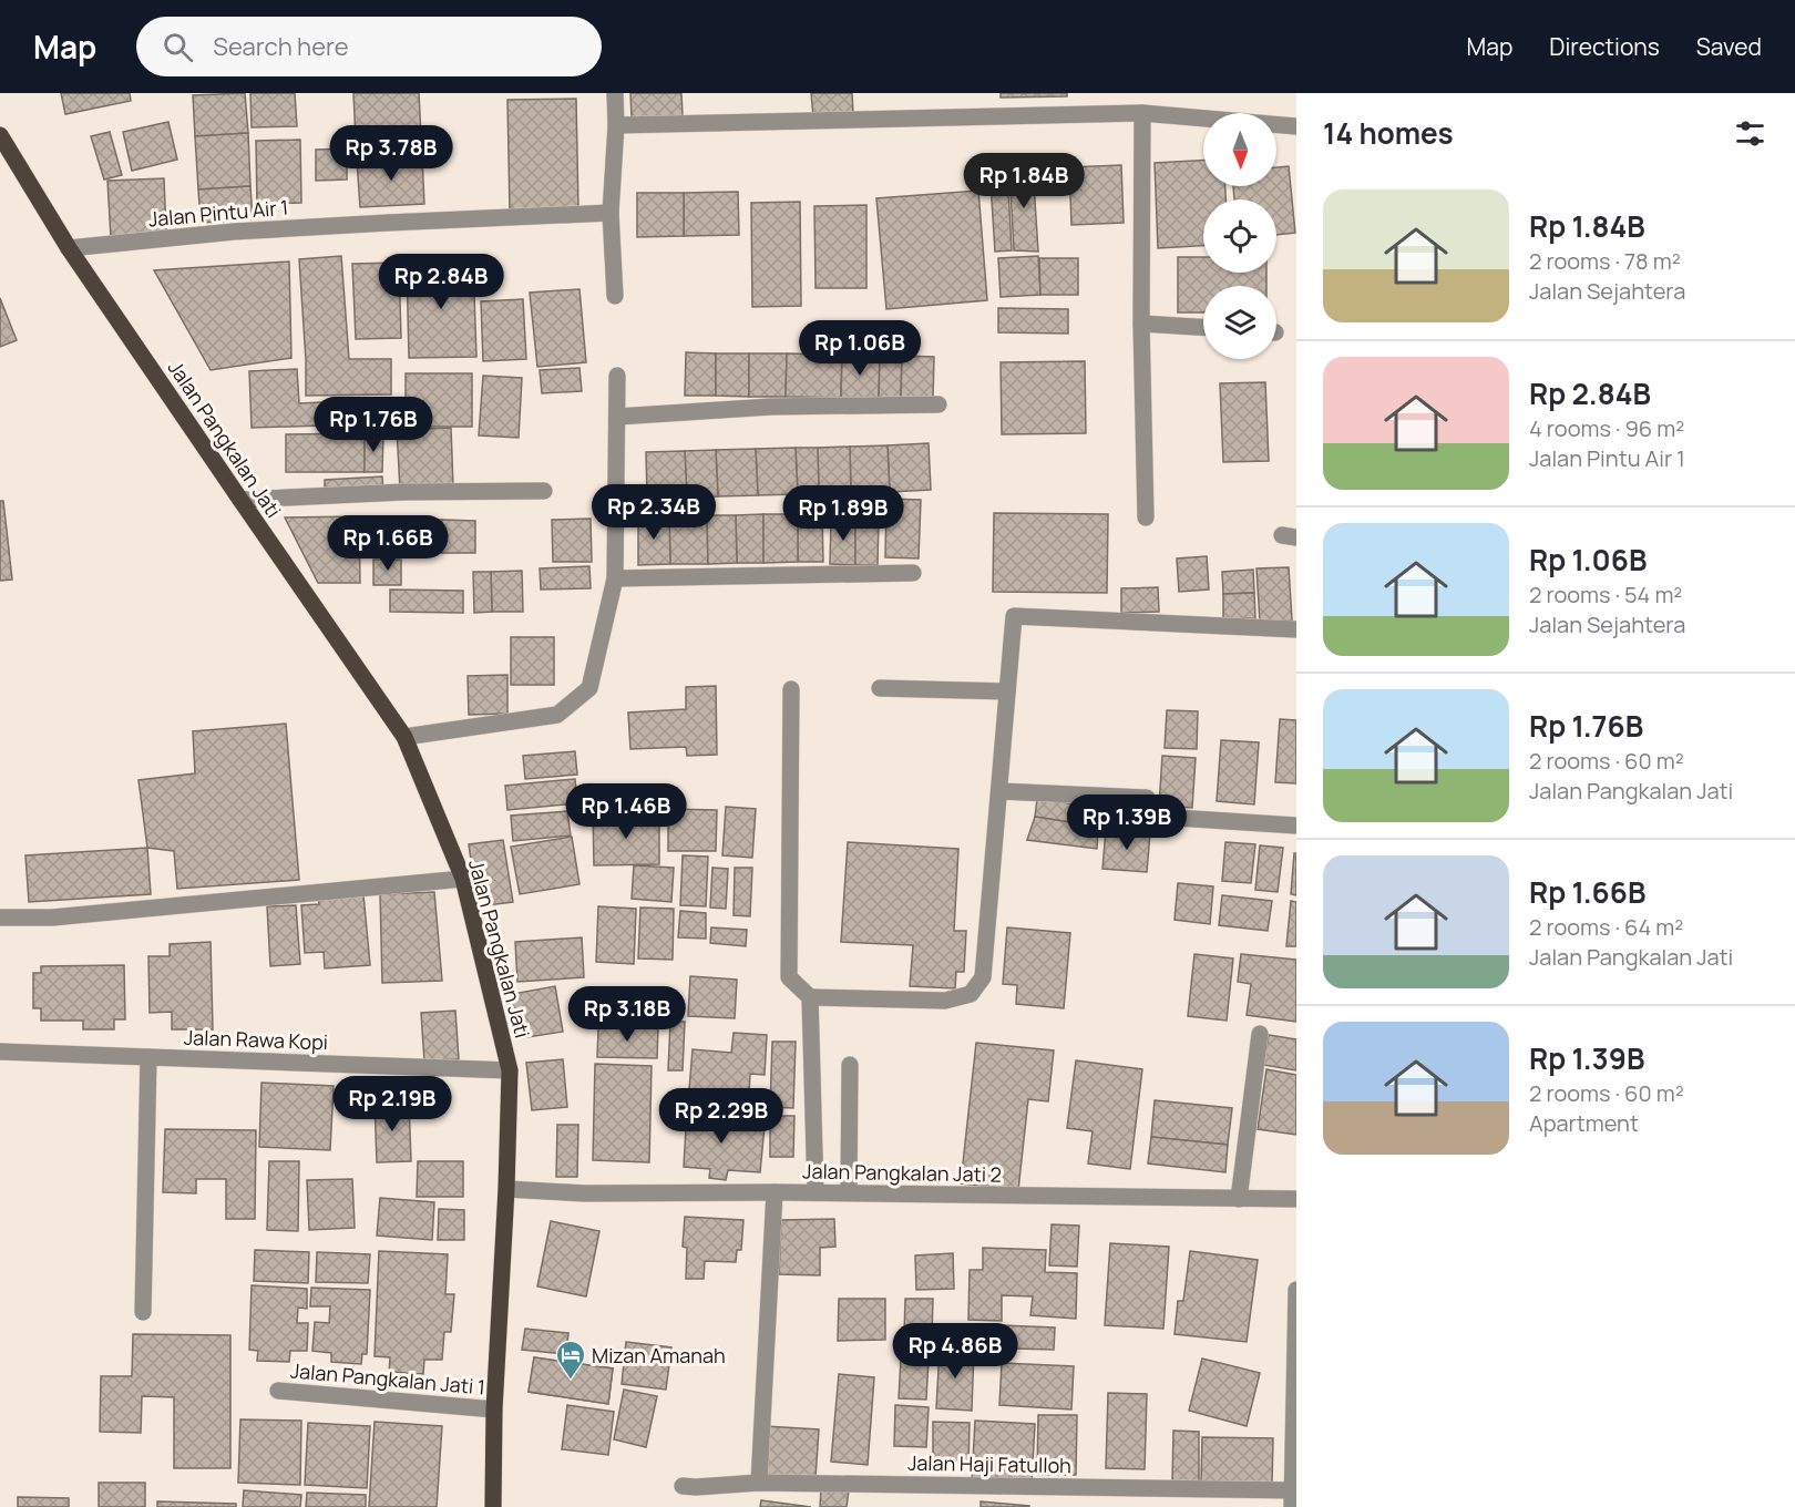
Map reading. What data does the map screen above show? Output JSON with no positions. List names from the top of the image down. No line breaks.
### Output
{"streets":{"main road":["Jalan Pangkalan Jati"],"street":["Jalan Pintu Air 1","Jalan Rawa Kopi","Jalan Pangkalan Jati 2","Jalan Pangkalan Jati 1","Jalan Haji Fatulloh"]},"crossings":[["Jalan Pintu Air 1","Jalan Pangkalan Jati"],["Jalan Pangkalan Jati","Jalan Rawa Kopi"],["Jalan Pangkalan Jati","Jalan Pangkalan Jati 2"],["Jalan Pangkalan Jati","Jalan Pangkalan Jati 1"]],"places":{"hotel":["Mizan Amanah"]},"north":"bottom","page":{"header":"Map","search":"Search here","nav":["Map","Directions","Saved"],"heading":"14 homes","price":["Rp 3.78B","Rp 1.84B","Rp 2.84B","Rp 1.06B","Rp 1.76B","Rp 2.34B","Rp 1.89B","Rp 1.66B","Rp 1.46B","Rp 1.39B","Rp 3.18B","Rp 2.19B","Rp 2.29B","Rp 4.86B"],"list":[{"name":"Rp 1.84B","note":"2 rooms · 78 m² · Jalan Sejahtera"},{"name":"Rp 2.84B","note":"4 rooms · 96 m² · Jalan Pintu Air 1"},{"name":"Rp 1.06B","note":"2 rooms · 54 m² · Jalan Sejahtera"},{"name":"Rp 1.76B","note":"2 rooms · 60 m² · Jalan Pangkalan Jati"},{"name":"Rp 1.66B","note":"2 rooms · 64 m² · Jalan Pangkalan Jati"},{"name":"Rp 1.39B","note":"2 rooms · 60 m² · Apartment"}]}}
